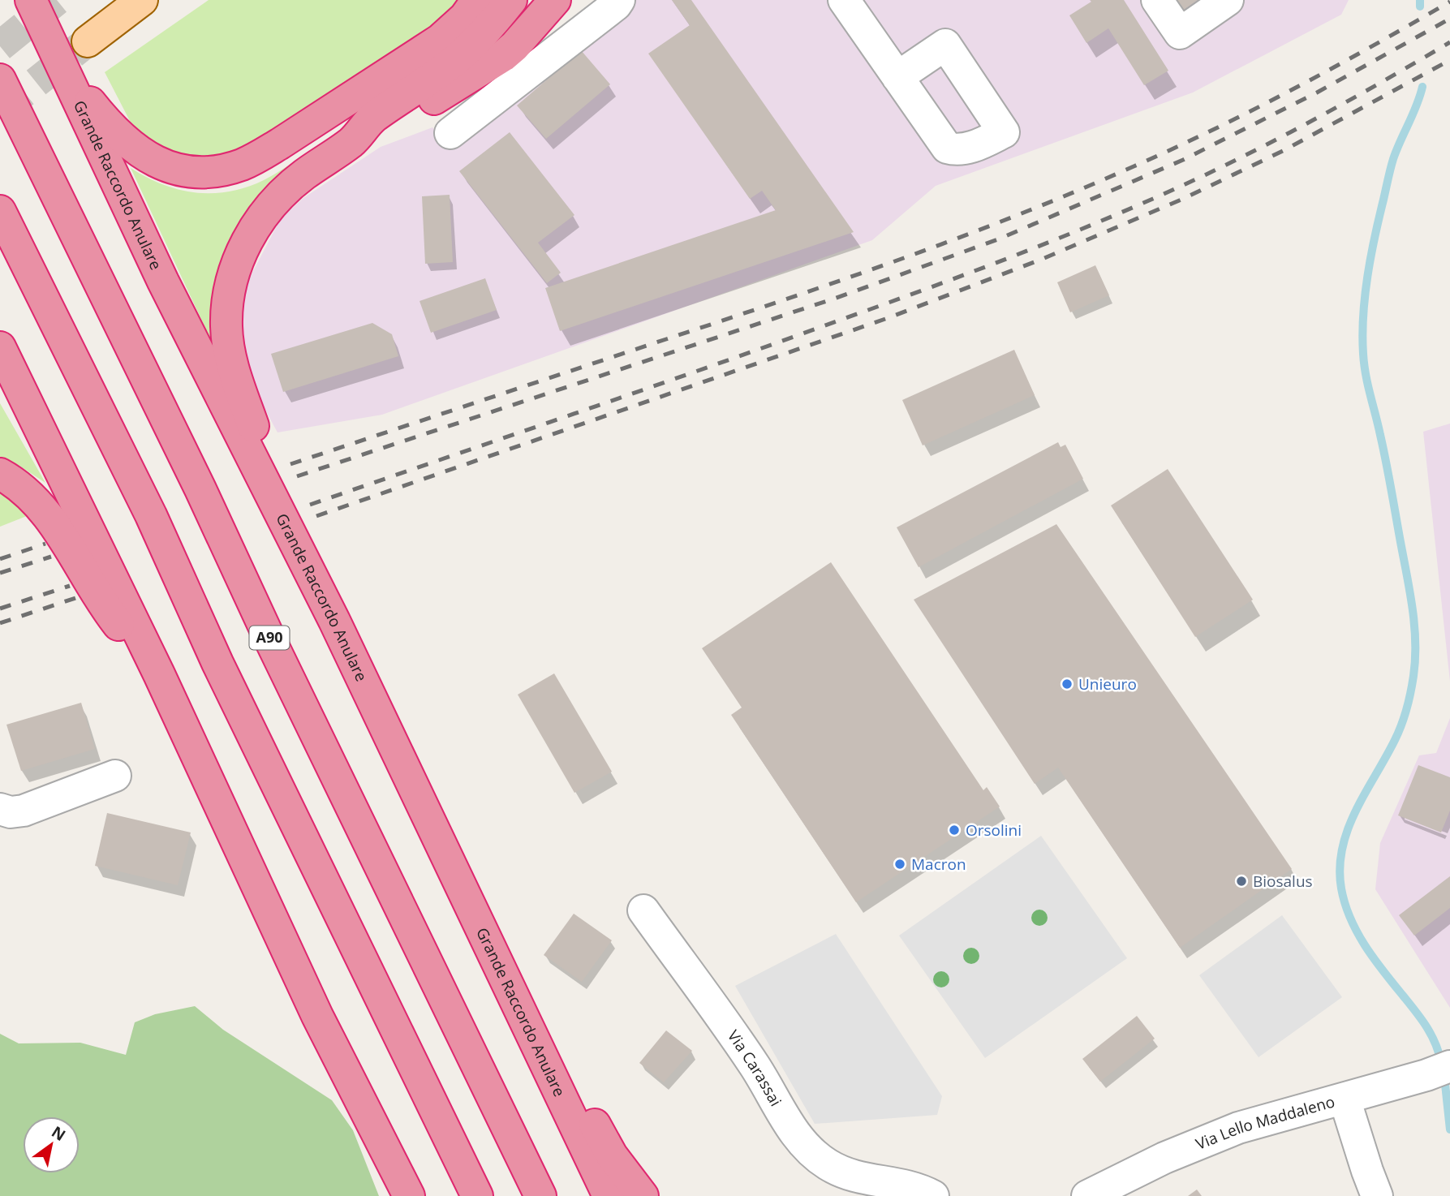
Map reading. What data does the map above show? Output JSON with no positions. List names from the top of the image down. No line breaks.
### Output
{"streets":{"highway":["Grande Raccordo Anulare","A90"],"street":["Via Carassai","Via Lello Maddaleno"]},"places":["Unieuro","Orsolini","Macron","Biosalus"],"north":"top right"}
